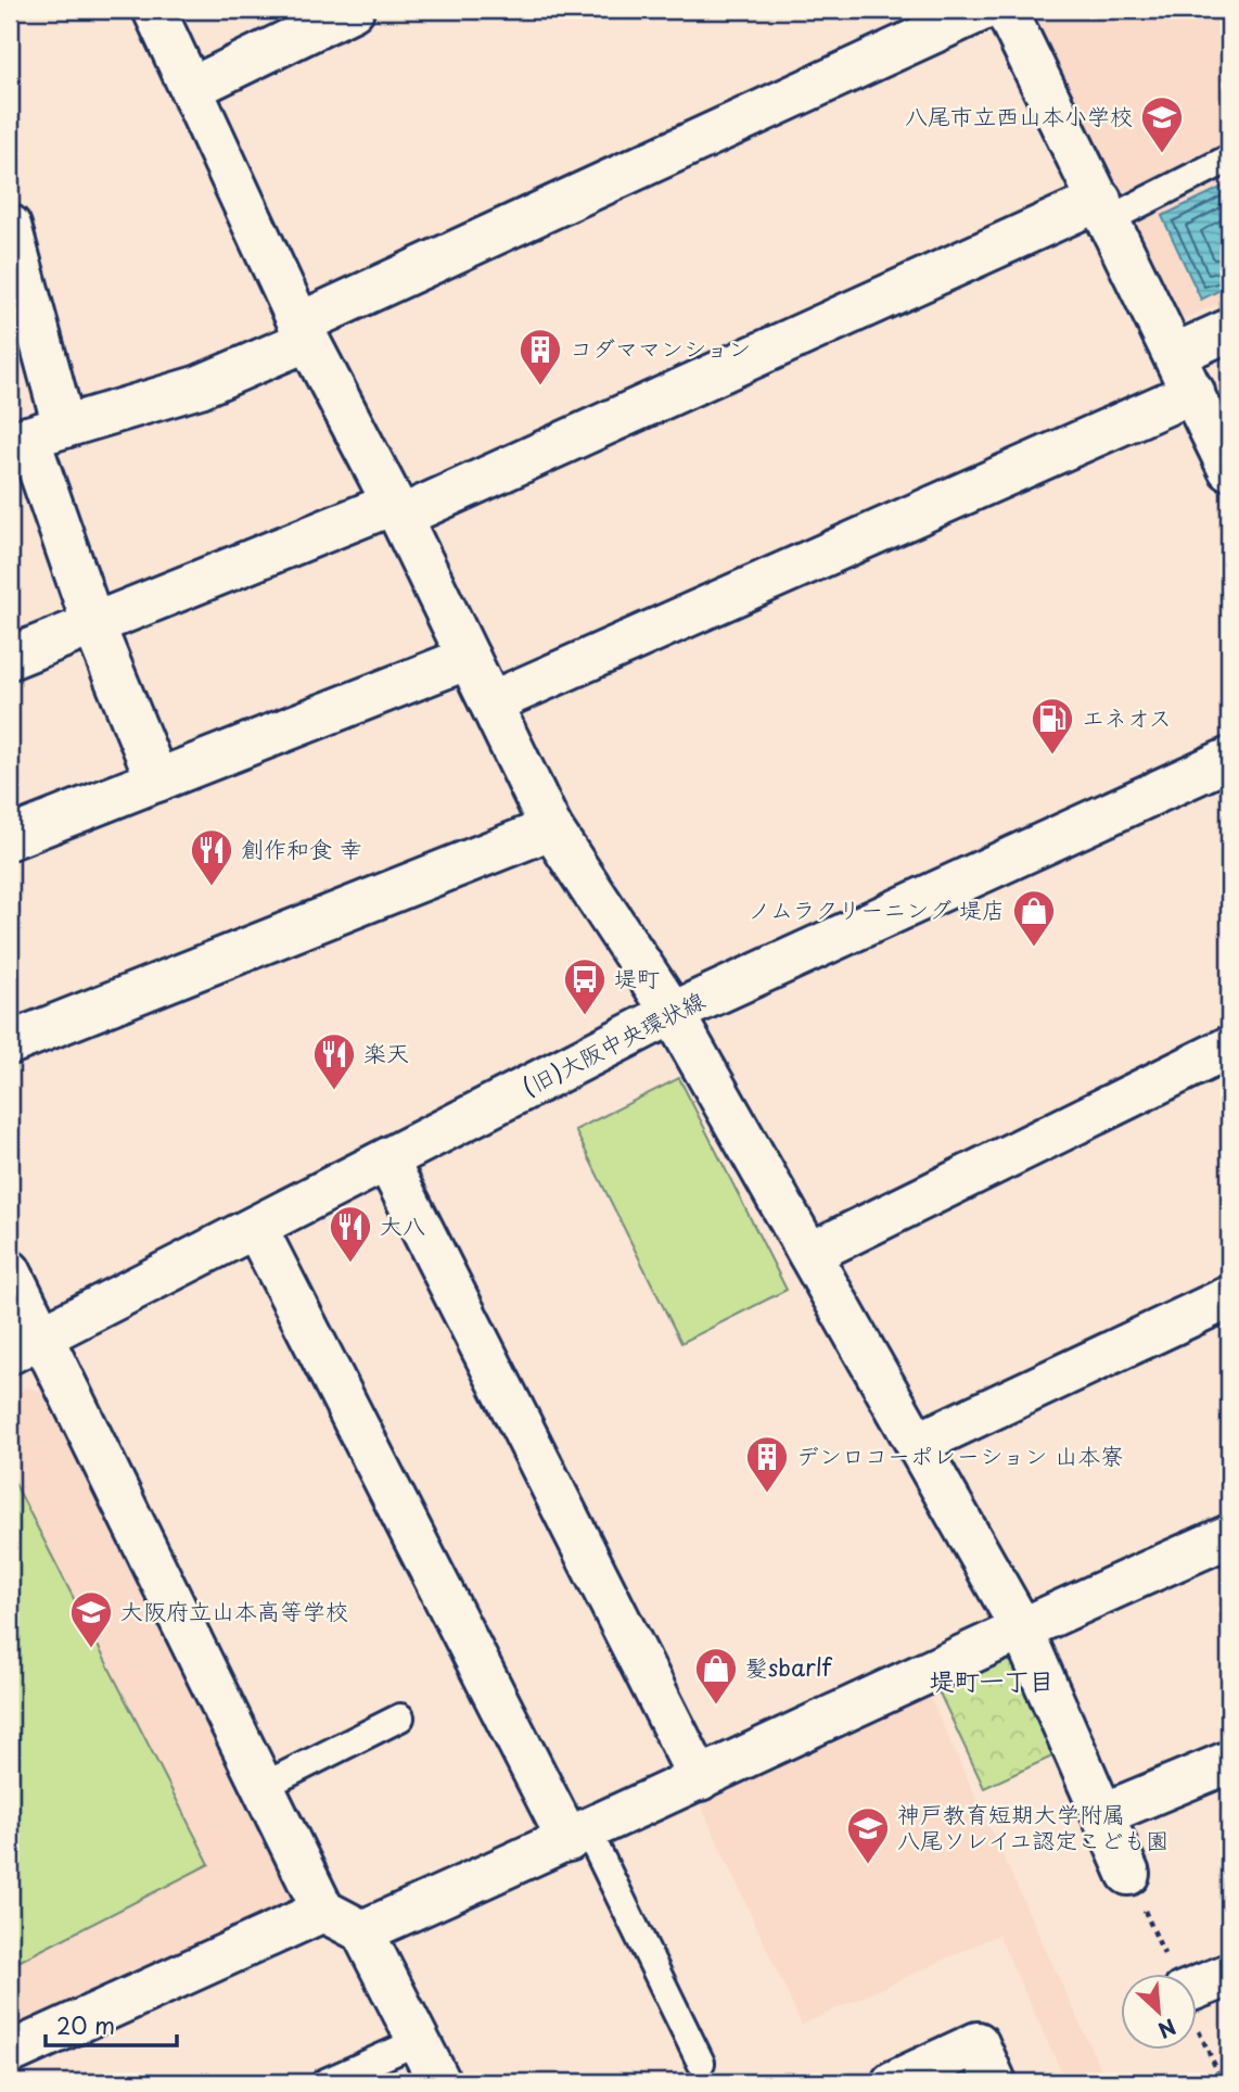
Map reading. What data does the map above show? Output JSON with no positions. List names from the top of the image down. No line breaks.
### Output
{"streets":{"street":["(旧)大阪中央環状線"]},"districts":["堤町一丁目"],"places":{"school or university":["八尾市立西山本小学校","大阪府立山本高等学校","神戸教育短期大学附属 八尾ソレイユ認定こども園"],"building":["コダママンション","デンロコーポレーション 山本寮"],"fuel station":["エネオス"],"restaurant":["創作和食 幸","楽天","大八"],"shop":["ノムラクリーニング 堤店","髪sbarlf"],"bus stop":["堤町"]},"scale_bar":"20 m","north":"bottom right"}
